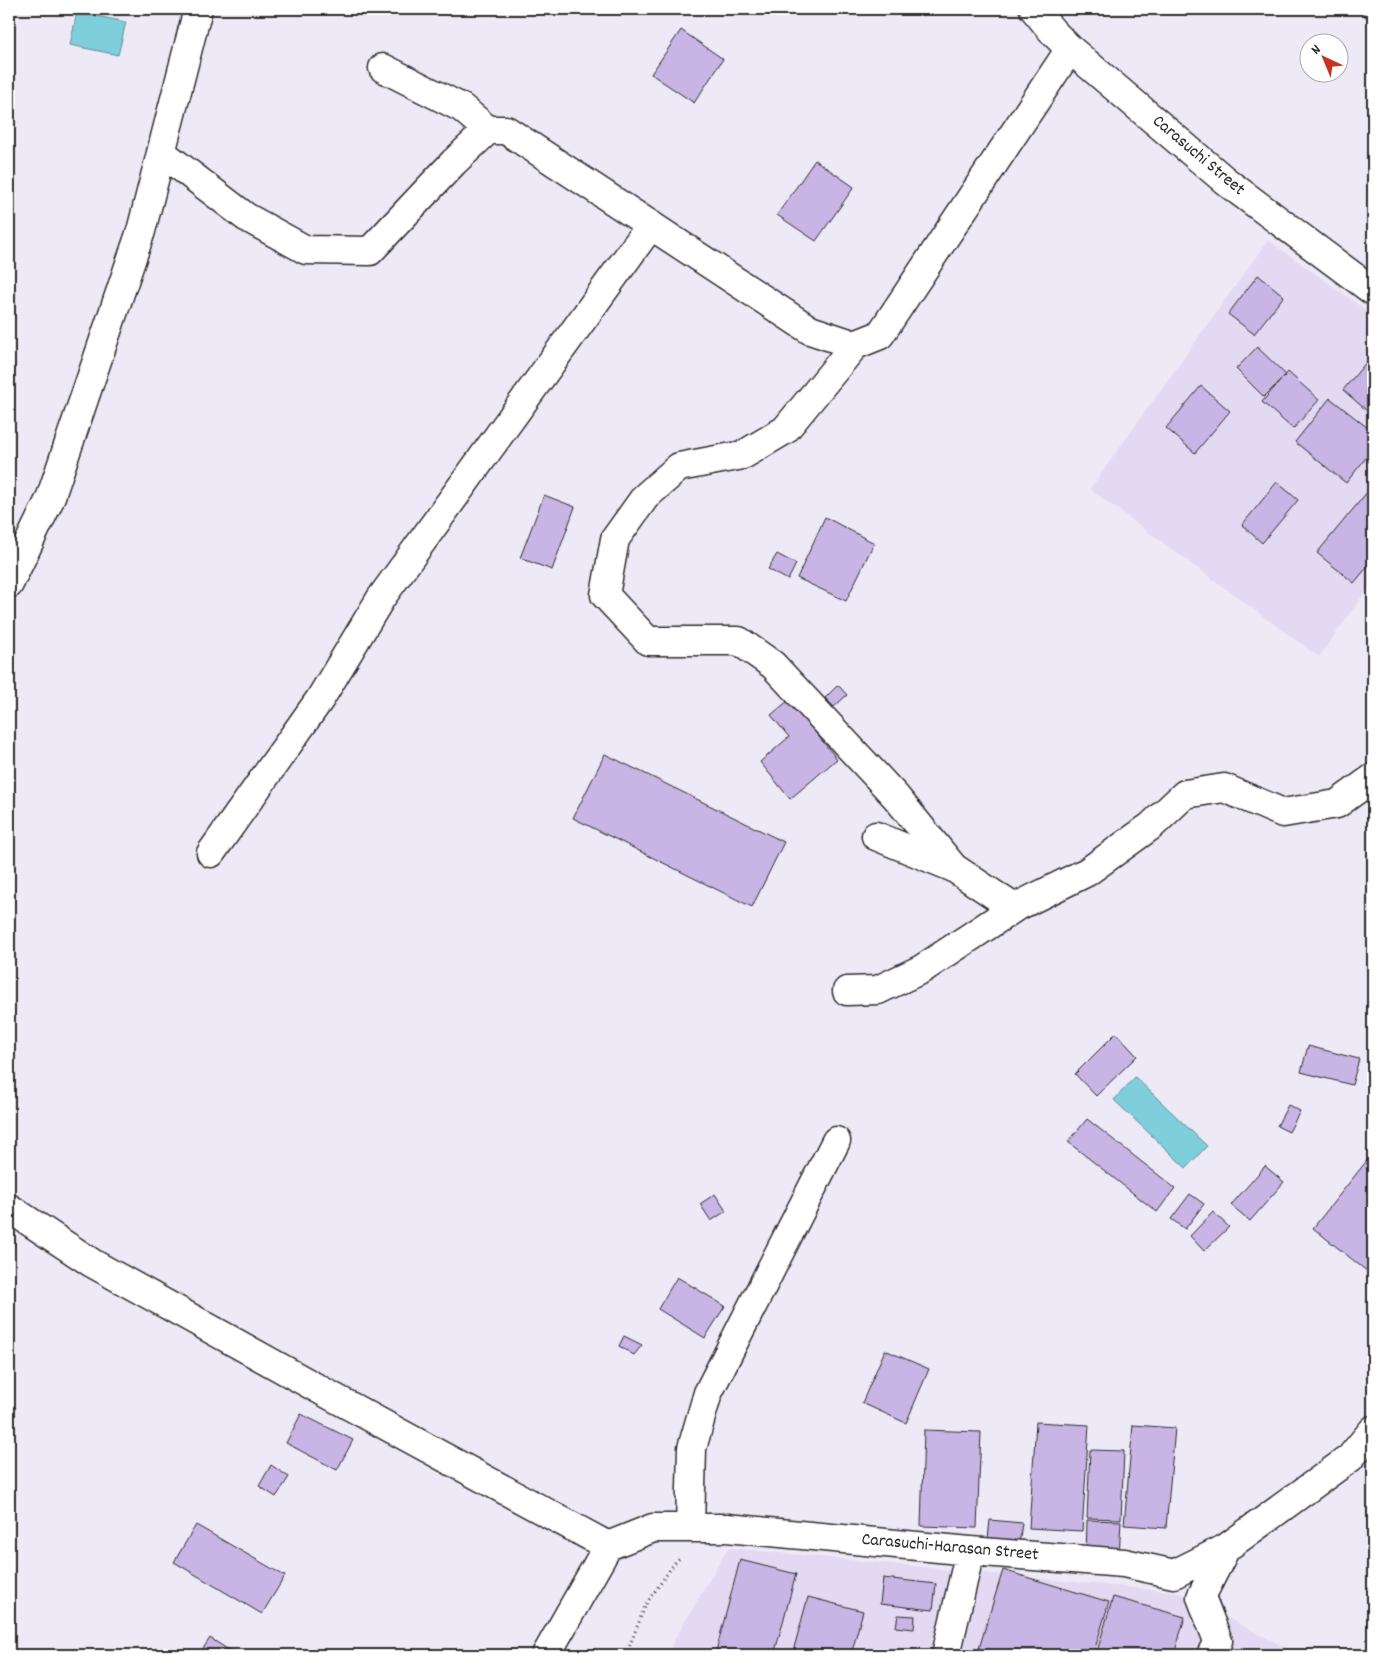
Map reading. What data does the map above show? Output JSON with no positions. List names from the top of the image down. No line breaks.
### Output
{"streets":{"street":["Carasuchi Street","Carasuchi-Harasan Street"]},"north":"top left"}
